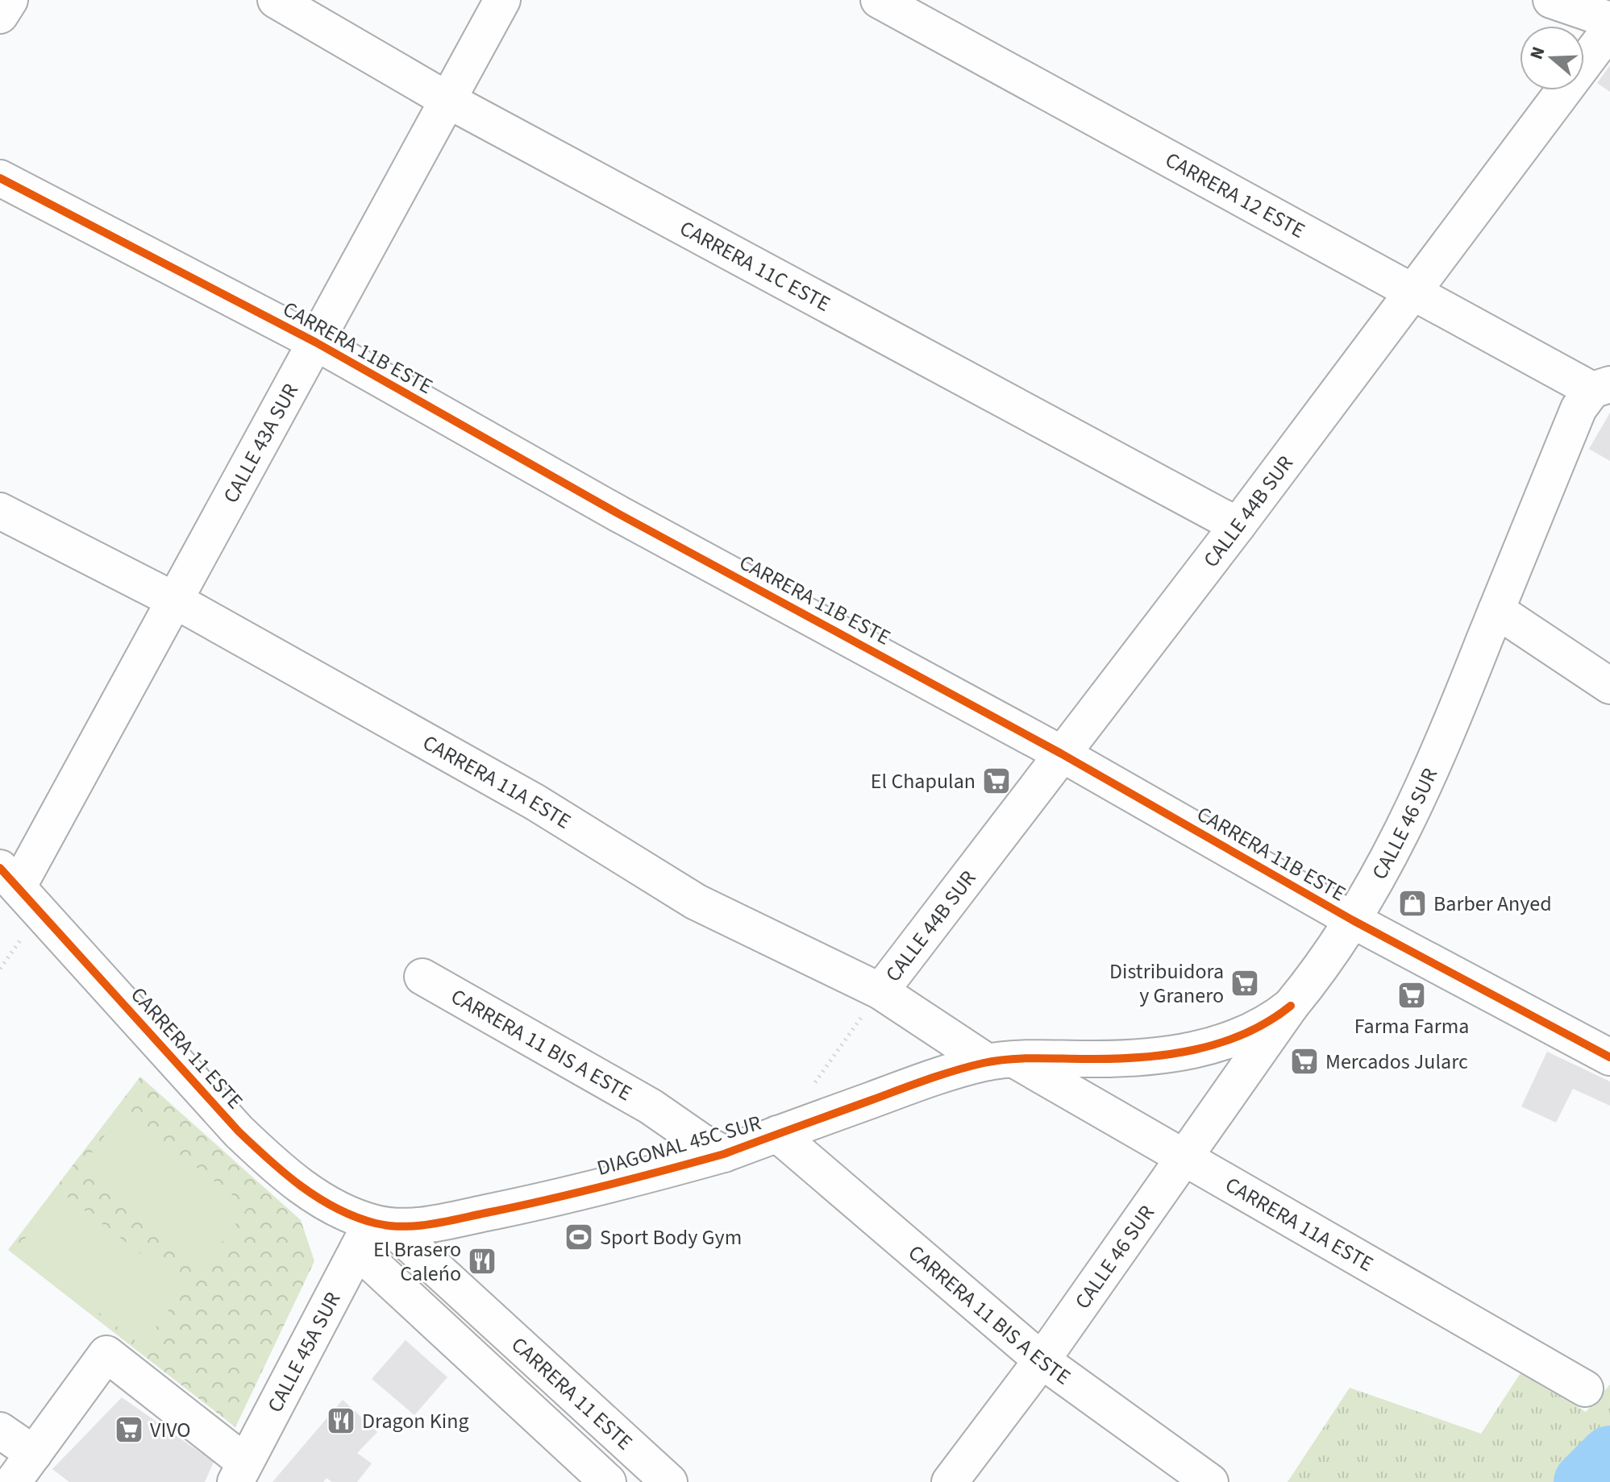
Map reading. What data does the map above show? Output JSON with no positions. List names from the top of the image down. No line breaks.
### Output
{"streets":{"street":["CARRERA 12 ESTE","CARRERA 11C ESTE","CARRERA 11B ESTE","CALLE 43A SUR","CALLE 44B SUR","CARRERA 11A ESTE","CALLE 46 SUR","CARRERA 11 BIS A ESTE","CARRERA 11 ESTE","DIAGONAL 45C SUR","CALLE 45A SUR"]},"crossings":[["CARRERA 12 ESTE","CALLE 44B SUR"],["CARRERA 12 ESTE","CALLE 46 SUR"],["CARRERA 11C ESTE","CALLE 43A SUR"],["CARRERA 11C ESTE","CALLE 44B SUR"],["CARRERA 11B ESTE","CALLE 43A SUR"],["CARRERA 11B ESTE","CALLE 44B SUR"],["CARRERA 11B ESTE","CALLE 46 SUR"],["CALLE 43A SUR","CARRERA 11A ESTE"],["CALLE 43A SUR","CARRERA 11 ESTE"],["CALLE 44B SUR","CARRERA 11A ESTE"],["CARRERA 11A ESTE","CALLE 46 SUR"],["CARRERA 11A ESTE","DIAGONAL 45C SUR"],["CALLE 46 SUR","CARRERA 11 BIS A ESTE"],["CALLE 46 SUR","DIAGONAL 45C SUR"],["CARRERA 11 BIS A ESTE","DIAGONAL 45C SUR"],["CARRERA 11 ESTE","DIAGONAL 45C SUR"],["CARRERA 11 ESTE","CALLE 45A SUR"],["DIAGONAL 45C SUR","CALLE 45A SUR"]],"places":{"supermarket":["El Chapulan","Distribuidora y Granero","Farma Farma","Mercados Jularc","VIVO"],"shop":["Barber Anyed"],"sports":["Sport Body Gym"],"restaurant":["El Brasero Caleńo","Dragon King"]},"north":"left"}
